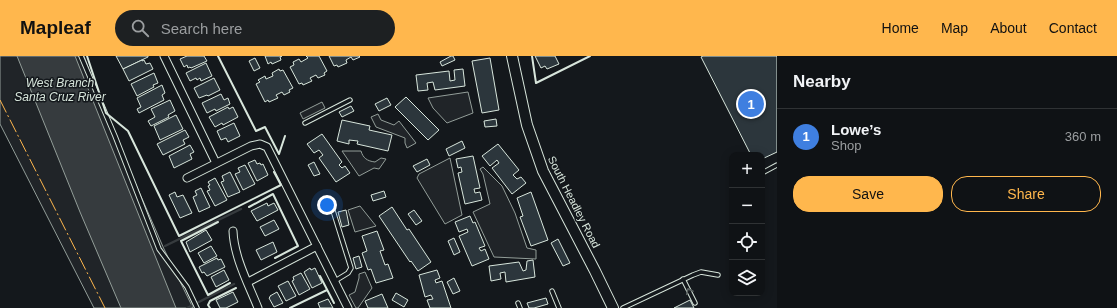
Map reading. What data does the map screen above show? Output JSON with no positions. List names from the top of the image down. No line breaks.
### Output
{"streets":{"street":["South Headley Road"]},"water":["West Branch Santa Cruz River"],"page":{"header":"Mapleaf","search":"Search here","nav":["Home","Map","About","Contact"],"heading":"Nearby","pins":"1","list":[{"mark":"1","name":"Lowe’s","note":"Shop","value":"360 m"}],"map_buttons":["+","−"],"buttons":["Save","Share"]}}
